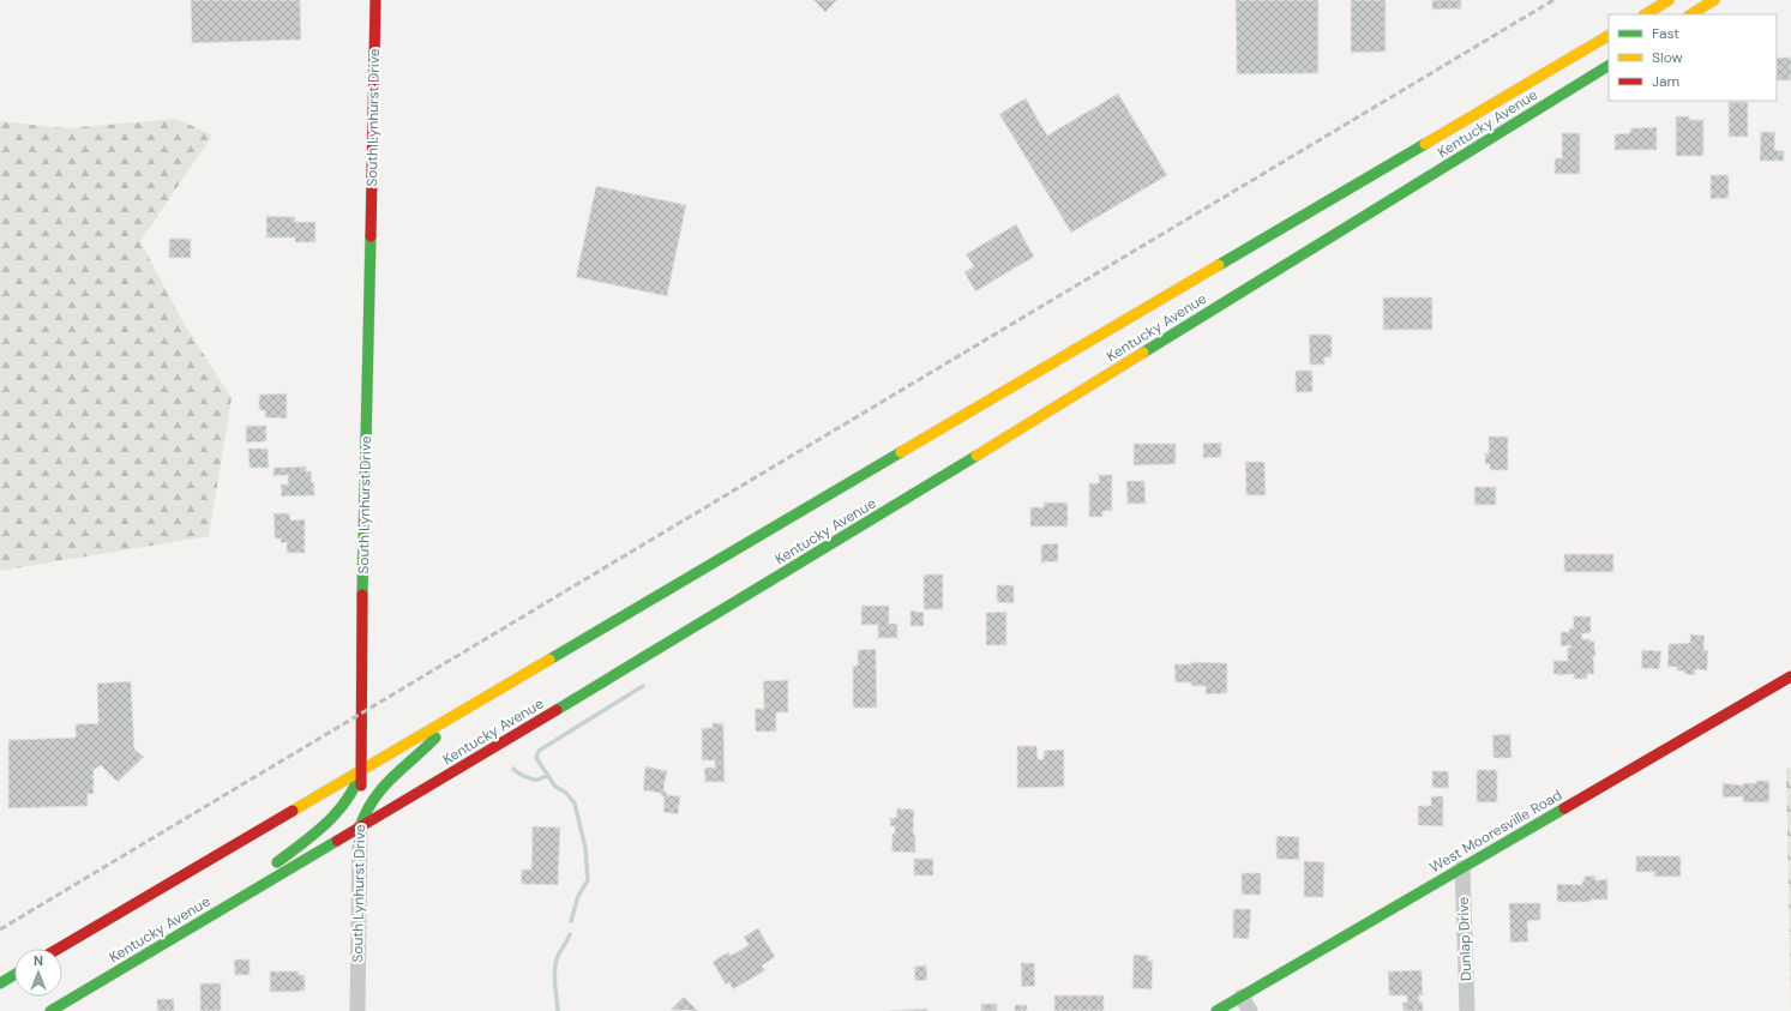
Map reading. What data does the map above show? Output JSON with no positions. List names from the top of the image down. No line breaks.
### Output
{"streets":{"main road":["South Lynhurst Drive","Kentucky Avenue","West Mooresville Road"],"street":["Dunlap Drive"]},"crossings":[["South Lynhurst Drive","Kentucky Avenue"],["West Mooresville Road","Dunlap Drive"]],"legend":["Fast","Slow","Jam"],"north":"top"}
